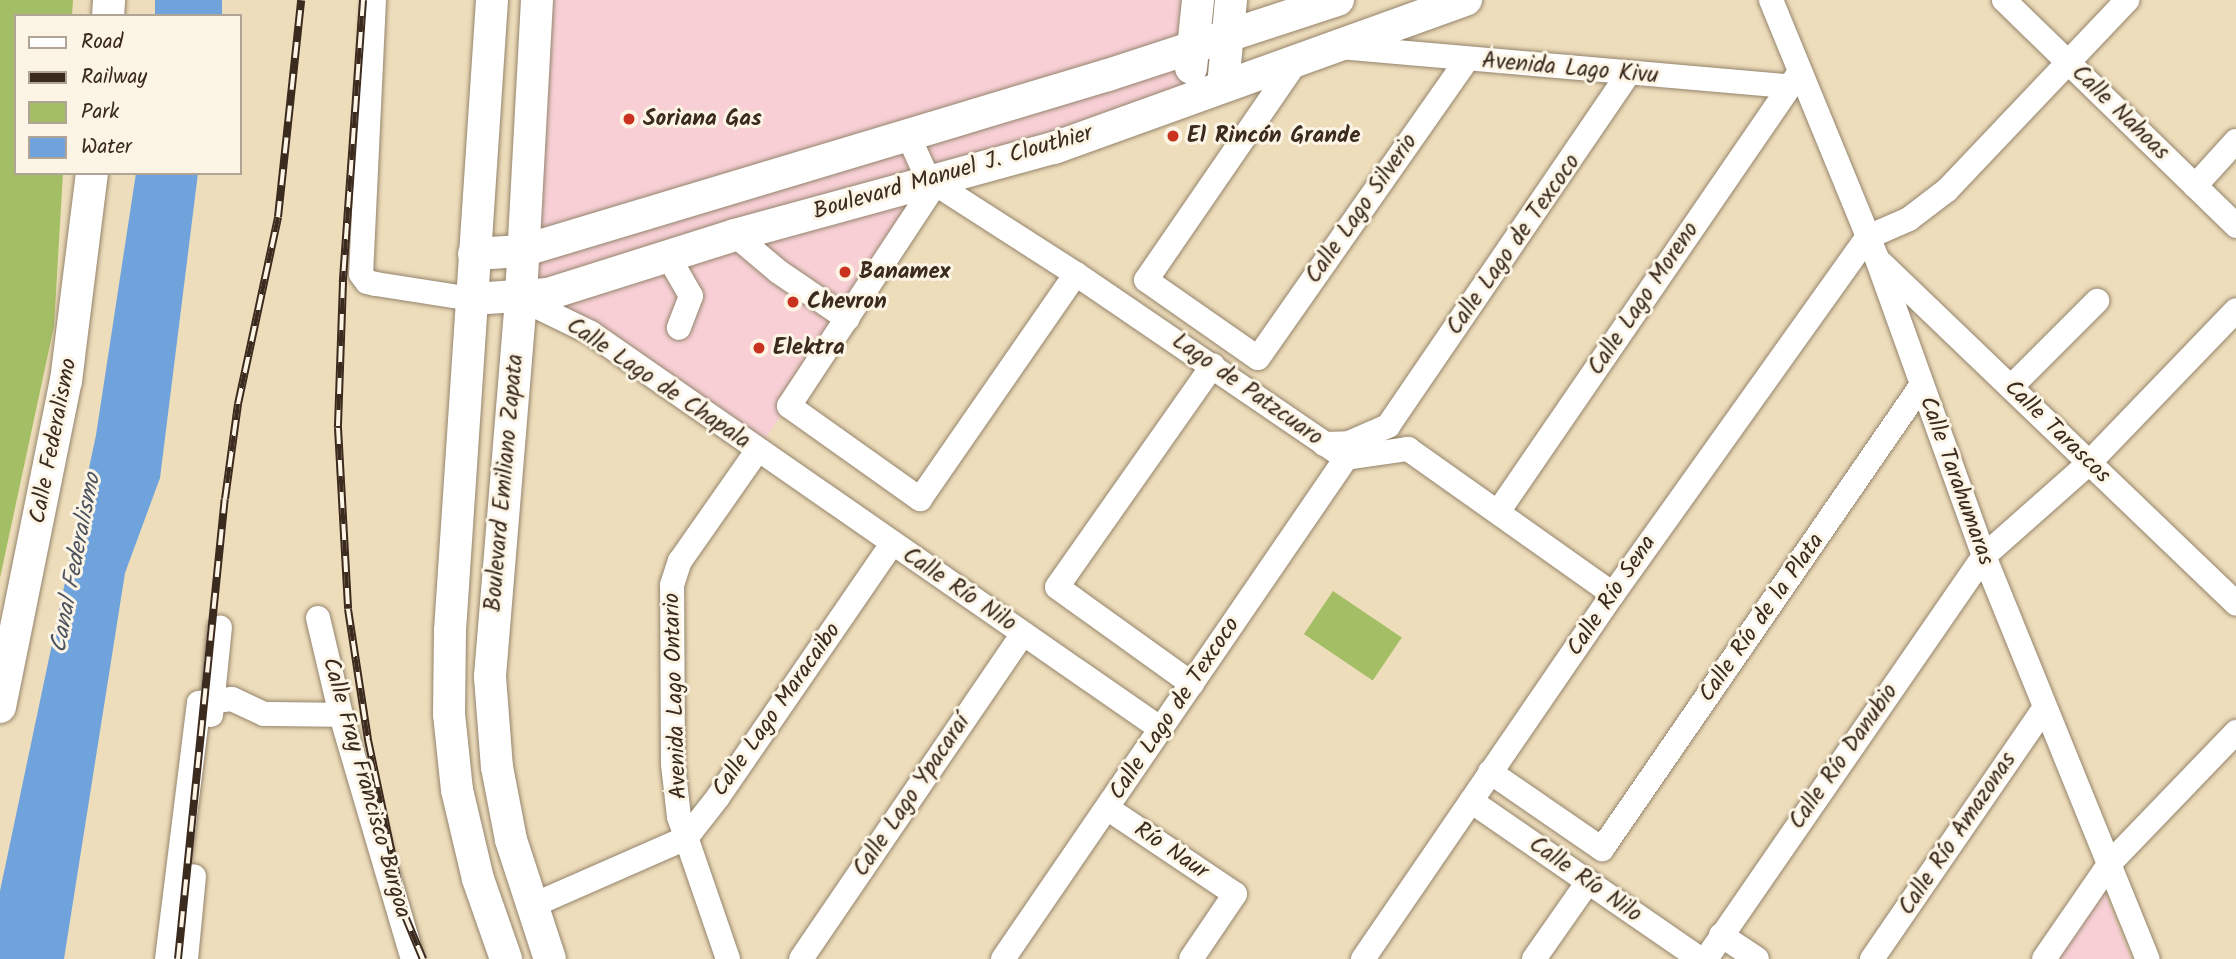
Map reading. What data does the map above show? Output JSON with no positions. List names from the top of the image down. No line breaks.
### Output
{"streets":{"main road":["Boulevard Manuel J. Clouthier","Calle Federalismo","Boulevard Emiliano Zapata"],"street":["Avenida Lago Kivu","Calle Nahoas","Calle Lago Silverio","Calle Lago de Texcoco","Calle Lago Moreno","Calle Lago de Chapala","Lago de Patzcuaro","Calle Tarascos","Calle Tarahumaras","Calle Río Nilo","Calle Río Sena","Calle Río de la Plata","Avenida Lago Ontario","Calle Lago Maracaibo","Calle Río Danubio","Calle Fray Francisco Burgoa","Calle Lago Ypacaraí","Calle Río Amazonas","Río Naur"]},"crossings":[["Avenida Lago Kivu","Boulevard Manuel J. Clouthier"],["Avenida Lago Kivu","Calle Lago Silverio"],["Avenida Lago Kivu","Calle Lago de Texcoco"],["Avenida Lago Kivu","Calle Lago Moreno"],["Avenida Lago Kivu","Calle Tarahumaras"],["Boulevard Manuel J. Clouthier","Calle Lago de Chapala"],["Boulevard Manuel J. Clouthier","Lago de Patzcuaro"],["Boulevard Manuel J. Clouthier","Boulevard Emiliano Zapata"],["Calle Lago Silverio","Lago de Patzcuaro"],["Calle Lago de Texcoco","Lago de Patzcuaro"],["Calle Lago de Texcoco","Calle Río Nilo"],["Calle Lago de Texcoco","Río Naur"],["Calle Lago Moreno","Calle Tarahumaras"],["Calle Lago de Chapala","Boulevard Emiliano Zapata"],["Calle Lago de Chapala","Calle Río Nilo"],["Calle Lago de Chapala","Avenida Lago Ontario"],["Calle Tarascos","Calle Tarahumaras"],["Calle Tarascos","Calle Río Sena"],["Calle Tarascos","Calle Río Danubio"],["Calle Tarahumaras","Calle Río Sena"],["Calle Tarahumaras","Calle Río de la Plata"],["Calle Tarahumaras","Calle Río Danubio"],["Calle Tarahumaras","Calle Río Amazonas"],["Calle Río Nilo","Calle Río Sena"],["Calle Río Nilo","Calle Río de la Plata"],["Calle Río Nilo","Avenida Lago Ontario"],["Calle Río Nilo","Calle Lago Maracaibo"],["Calle Río Nilo","Calle Lago Ypacaraí"],["Avenida Lago Ontario","Calle Lago Maracaibo"]],"water":["Canal Federalismo"],"places":["Soriana Gas","El Rincón Grande","Banamex","Chevron","Elektra"],"legend":["Road","Railway","Park","Water"]}
